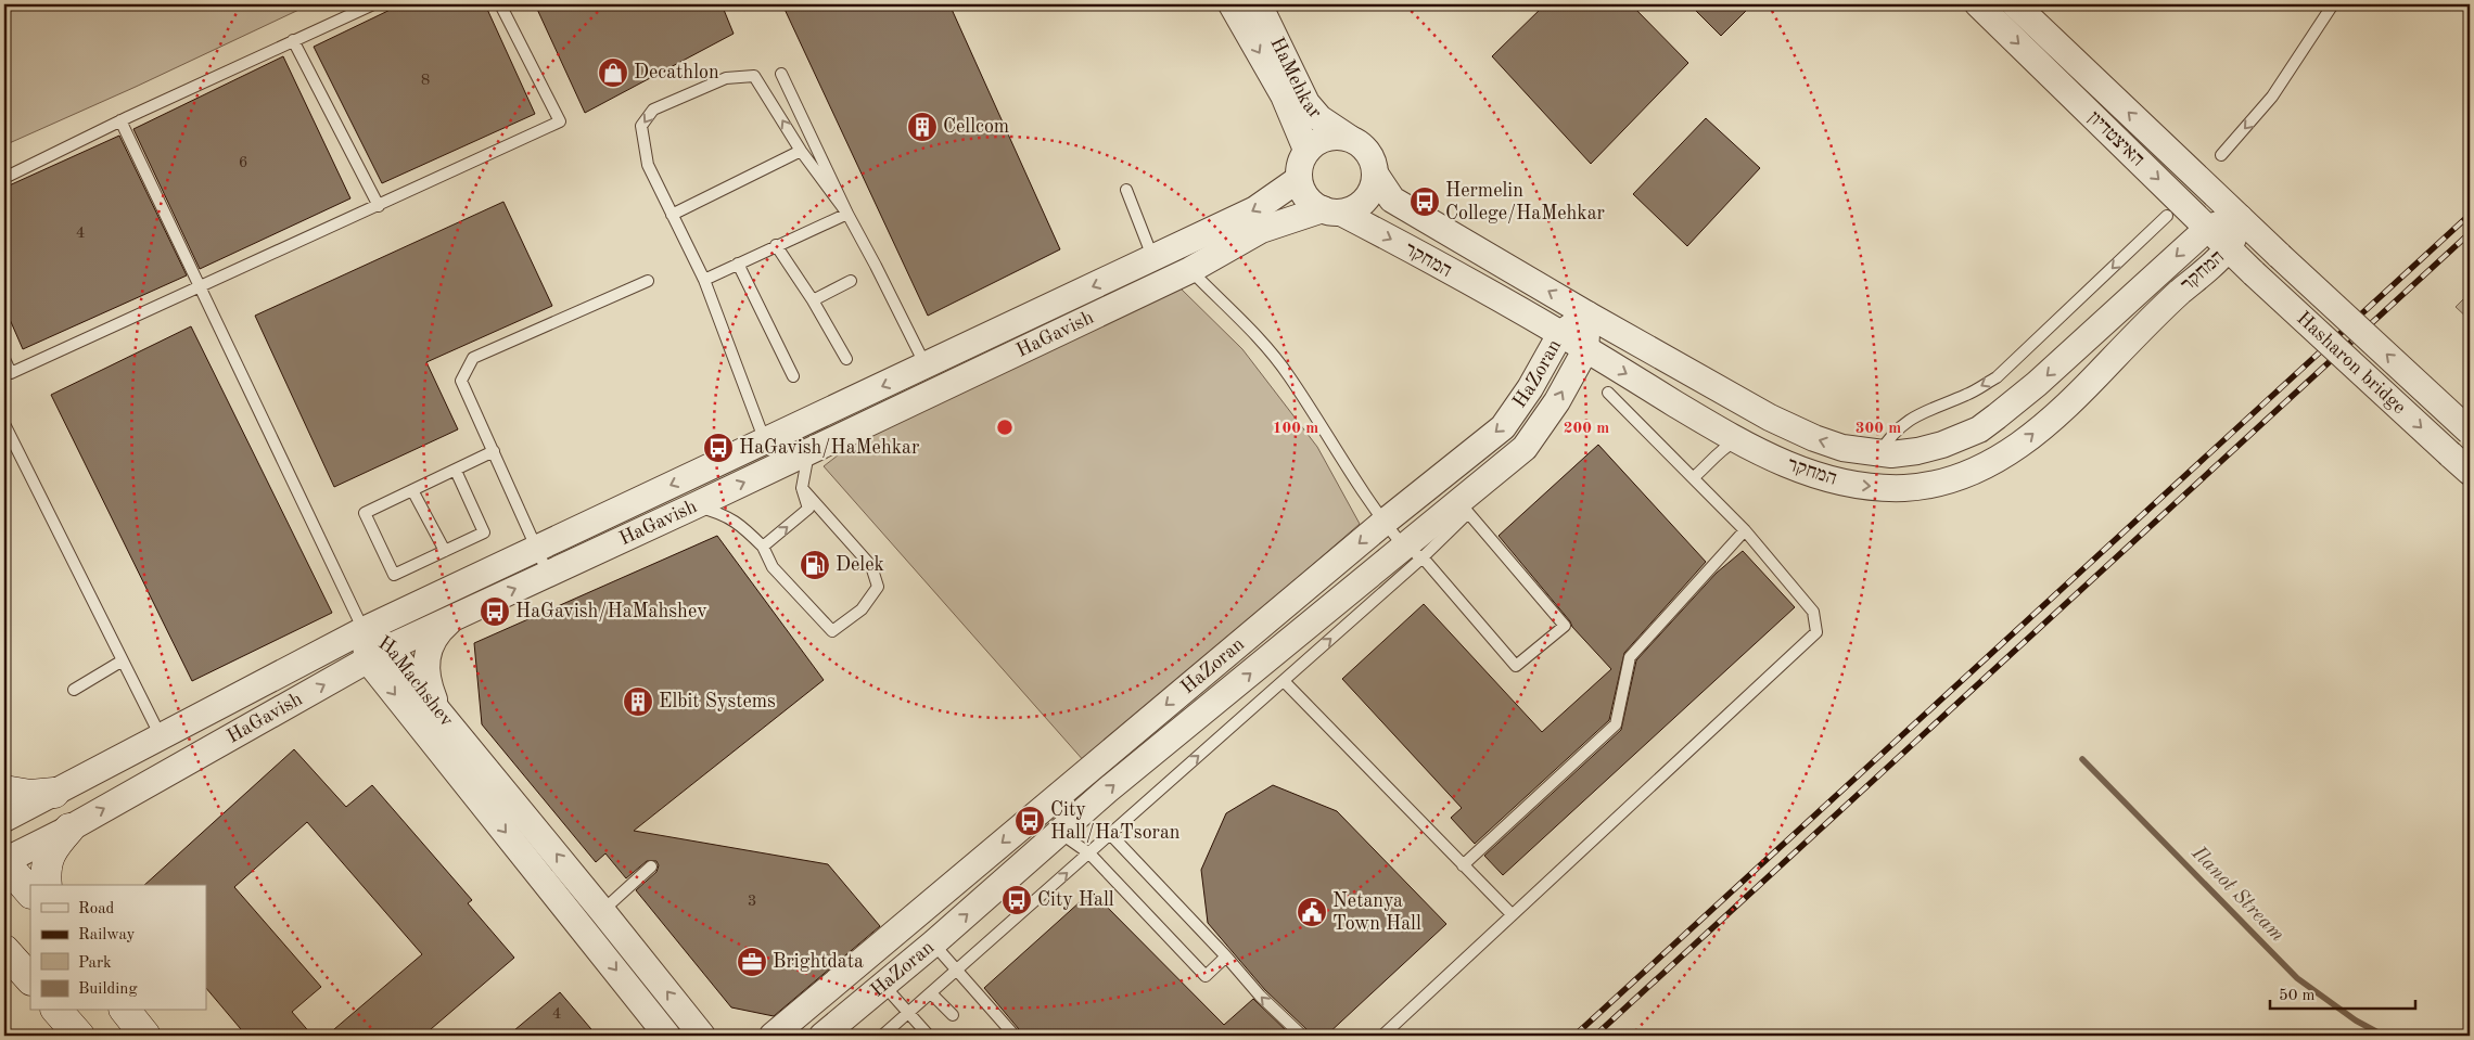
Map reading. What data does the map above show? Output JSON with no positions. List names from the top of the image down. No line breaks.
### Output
{"streets":{"street":["HaMehkar","האיצטדיון","המחקר","HaGavish","Hasharon bridge","HaZoran","HaMachshev"]},"crossings":[["HaMehkar","המחקר"],["HaMehkar","HaGavish"],["האיצטדיון","המחקר"],["האיצטדיון","Hasharon bridge"],["המחקר","HaGavish"],["המחקר","HaZoran"],["HaGavish","HaMachshev"]],"water":["Ilanot Stream"],"places":{"shop":["Decathlon"],"building":["Cellcom","Elbit Systems"],"bus stop":["Hermelin College/HaMehkar","HaGavish/HaMehkar","HaGavish/HaMahshev","City Hall/HaTsoran","City Hall"],"fuel station":["Delek"],"public building":["Netanya Town Hall"],"office":["Brightdata"]},"house_numbers":["8","6","4","3","4"],"legend":["Road","Railway","Park","Building"],"scale_bar":"50 m","rings":["100 m","200 m","300 m"]}
